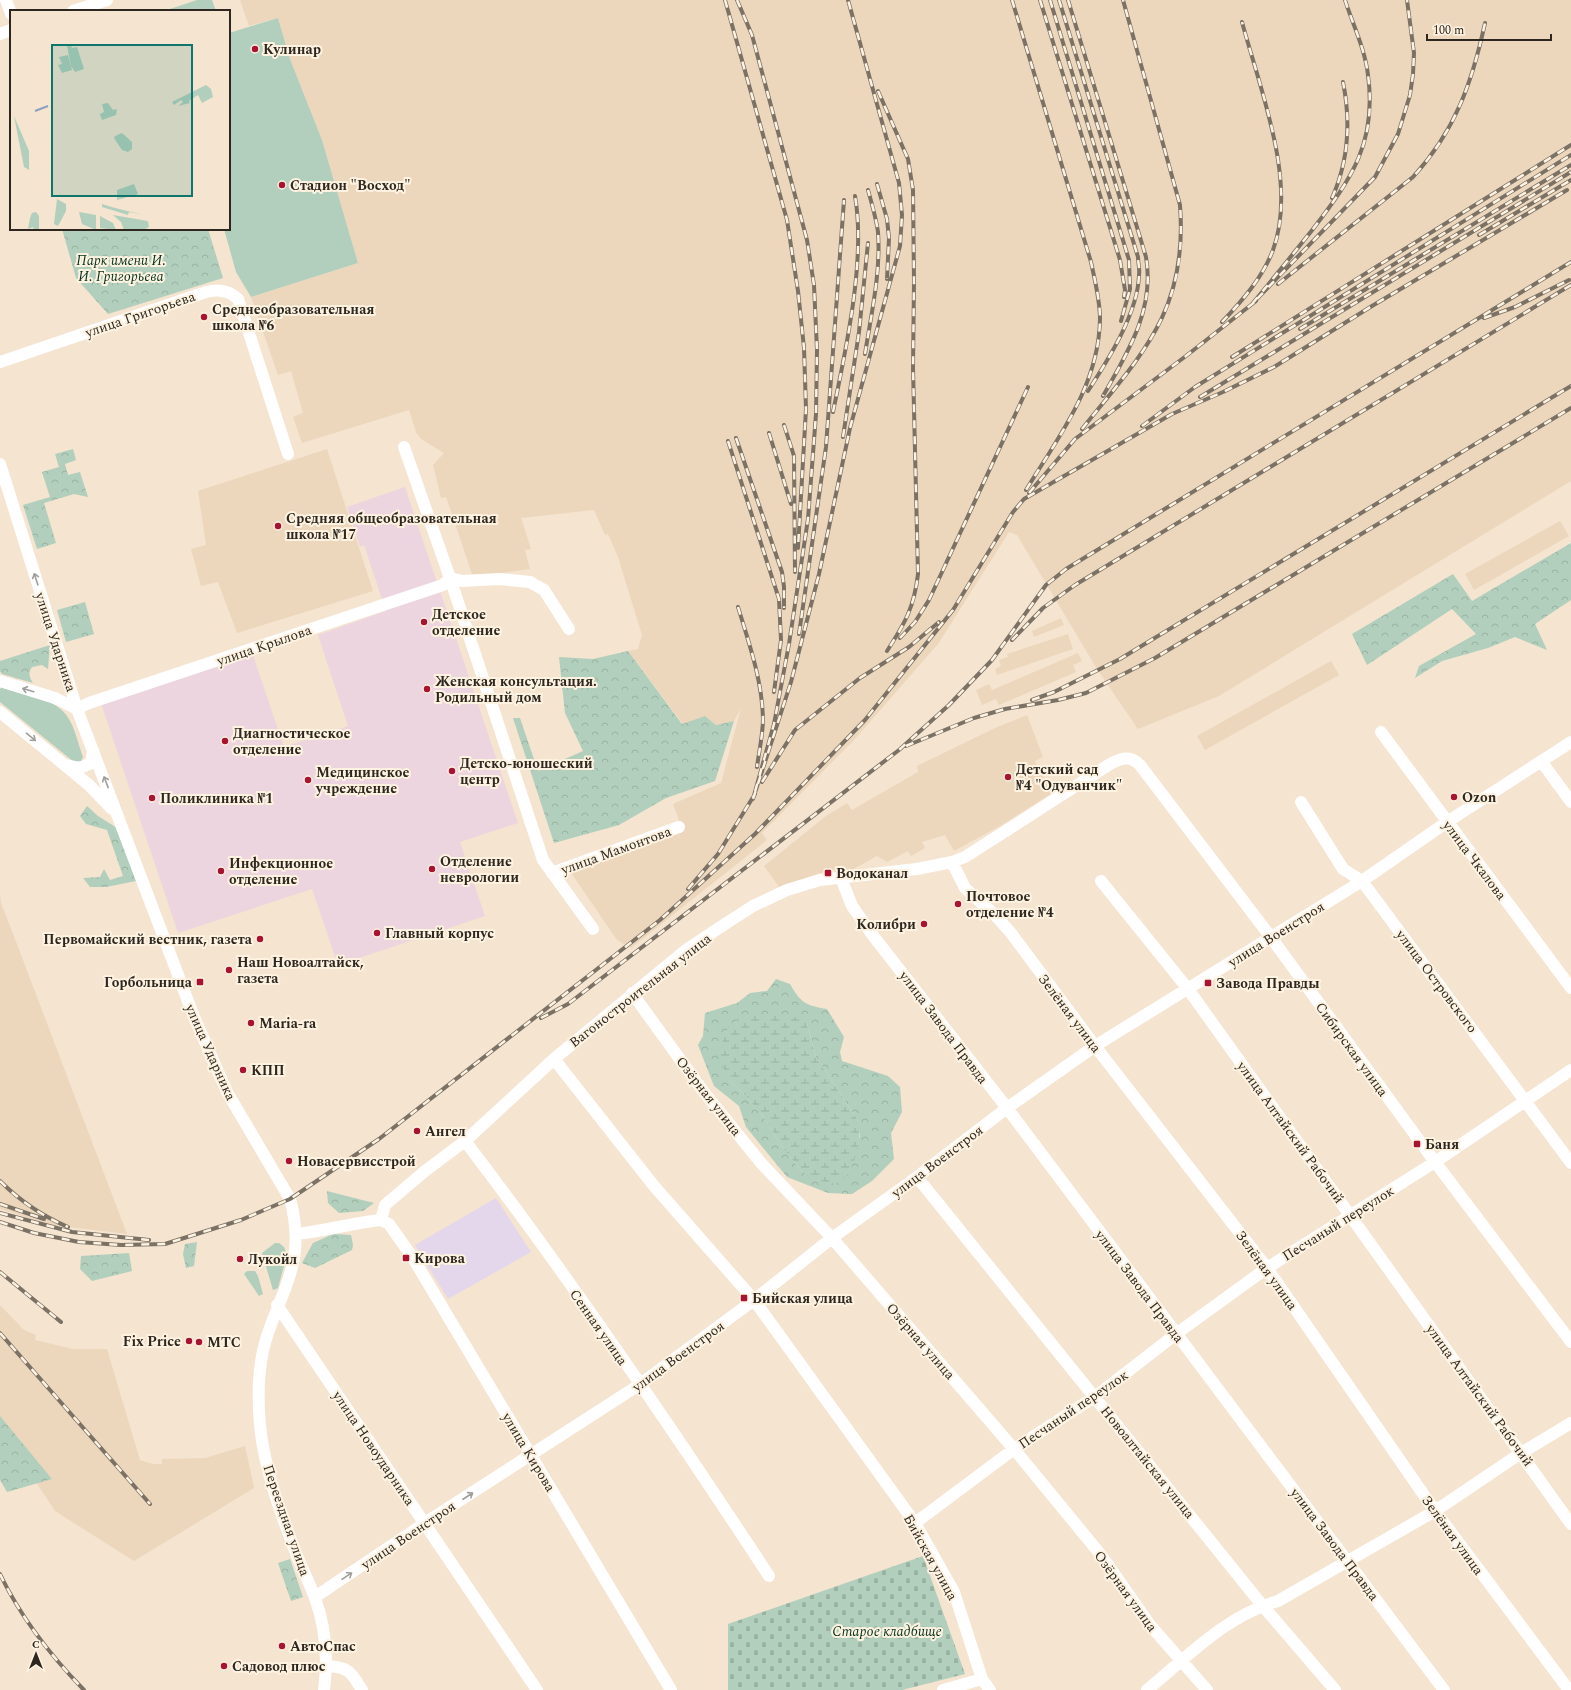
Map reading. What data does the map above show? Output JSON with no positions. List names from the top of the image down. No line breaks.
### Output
{"streets":{"street":["улица Григорьева","улица Ударника","улица Крылова","улица Мамонтова","улица Чкалова","улица Военстроя","улица Островского","Вагоностроительная улица","Зелёная улица","улица Завода Правда","Сибирская улица","Озёрная улица","улица Алтайский Рабочий","Песчаный переулок","Сенная улица","улица Новоударника","улица Кирова","Новоалтайская улица","Переездная улица","Бийская улица"]},"crossings":[["улица Ударника","улица Крылова"],["улица Ударника","Переездная улица"],["улица Чкалова","улица Военстроя"],["улица Военстроя","улица Островского"],["улица Военстроя","Зелёная улица"],["улица Военстроя","улица Завода Правда"],["улица Военстроя","Сибирская улица"],["улица Военстроя","Озёрная улица"],["улица Военстроя","улица Алтайский Рабочий"],["улица Военстроя","Сенная улица"],["улица Военстроя","улица Новоударника"],["улица Военстроя","улица Кирова"],["улица Военстроя","Новоалтайская улица"],["улица Военстроя","Переездная улица"],["улица Военстроя","Бийская улица"],["улица Островского","Песчаный переулок"],["Вагоностроительная улица","Зелёная улица"],["Вагоностроительная улица","улица Завода Правда"],["Вагоностроительная улица","Сибирская улица"],["Вагоностроительная улица","Озёрная улица"],["Вагоностроительная улица","Сенная улица"],["Вагоностроительная улица","улица Кирова"],["Вагоностроительная улица","Бийская улица"],["Зелёная улица","Песчаный переулок"],["улица Завода Правда","Песчаный переулок"],["Сибирская улица","Песчаный переулок"],["Озёрная улица","Песчаный переулок"],["улица Алтайский Рабочий","Песчаный переулок"],["Песчаный переулок","Новоалтайская улица"],["Песчаный переулок","Бийская улица"],["улица Новоударника","Переездная улица"]],"parks":["Парк имени И. И. Григорьева","Старое кладбище"],"places":{"other":["Кулинар","Стадион \"Восход\"","Среднеобразовательная школа №6","Средняя общеобразовательная школа №17","Детское отделение","Женская консультация. Родильный дом","Диагностическое отделение","Детско-юношеский центр","Детский сад №4 \"Одуванчик\"","Медицинское учреждение","Ozon","Поликлиника №1","Отделение неврологии","Инфекционное отделение","Почтовое отделение №4","Колибри","Главный корпус","Первомайский вестник, газета","Наш Новоалтайск, газета","Maria-ra","КПП","Ангел","Новасервисстрой","Лукойл","Fix Price","МТС","АвтоСпас","Садовод плюс"],"transit":["Водоканал","Горбольница","Завода Правды","Баня","Кирова","Бийская улица"]},"scale_bar":"100 m","north":"top"}
